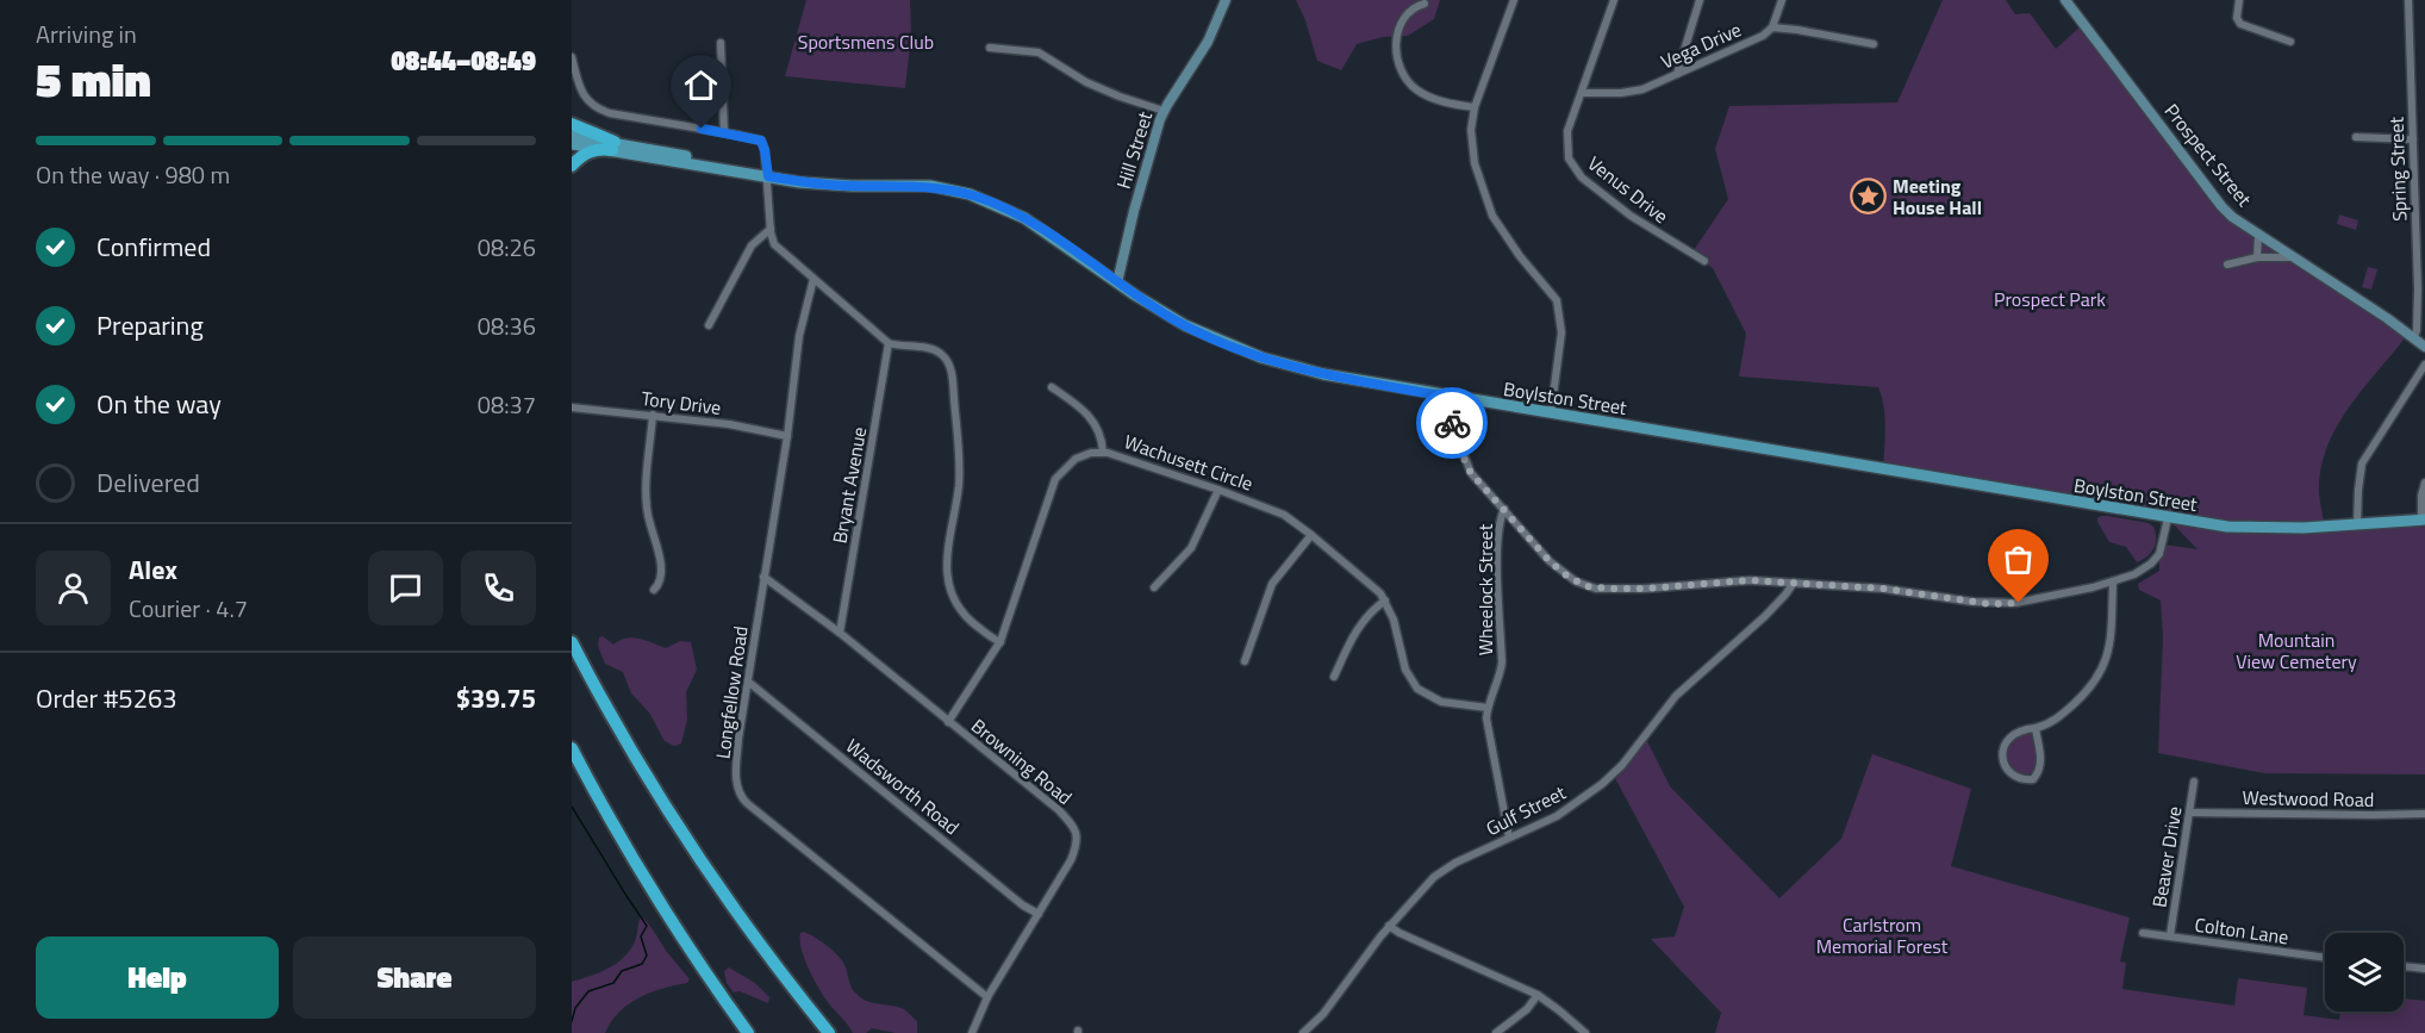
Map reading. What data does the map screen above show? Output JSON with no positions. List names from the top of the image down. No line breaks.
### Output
{"streets":{"main road":["Boylston Street"],"street":["Vega Drive","Hill Street","Prospect Street","Spring Street","Venus Drive","Tory Drive","Wachusett Circle","Bryant Avenue","Wheelock Street","Longfellow Road","Browning Road","Wadsworth Road","Westwood Road","Gulf Street","Beaver Drive","Colton Lane"]},"crossings":[["Vega Drive","Venus Drive"],["Hill Street","Boylston Street"],["Prospect Street","Spring Street"],["Tory Drive","Longfellow Road"],["Wachusett Circle","Wheelock Street"],["Wachusett Circle","Browning Road"],["Bryant Avenue","Browning Road"],["Wheelock Street","Gulf Street"],["Longfellow Road","Browning Road"],["Longfellow Road","Wadsworth Road"],["Browning Road","Wadsworth Road"],["Westwood Road","Beaver Drive"],["Beaver Drive","Colton Lane"]],"parks":["Sportsmens Club","Prospect Park","Mountain View Cemetery","Carlstrom Memorial Forest"],"places":{"place":["Meeting House Hall"]},"page":{"heading":["5 min","Arriving in","08:44–08:49"],"panel":["Alex","Courier · 4.7","Order #5263","$39.75"],"bar":"On the way · 980 m","list":[["Confirmed","08:26"],["Preparing","08:36"],["On the way","08:37"],"Delivered"],"buttons":["Help","Share"]}}
